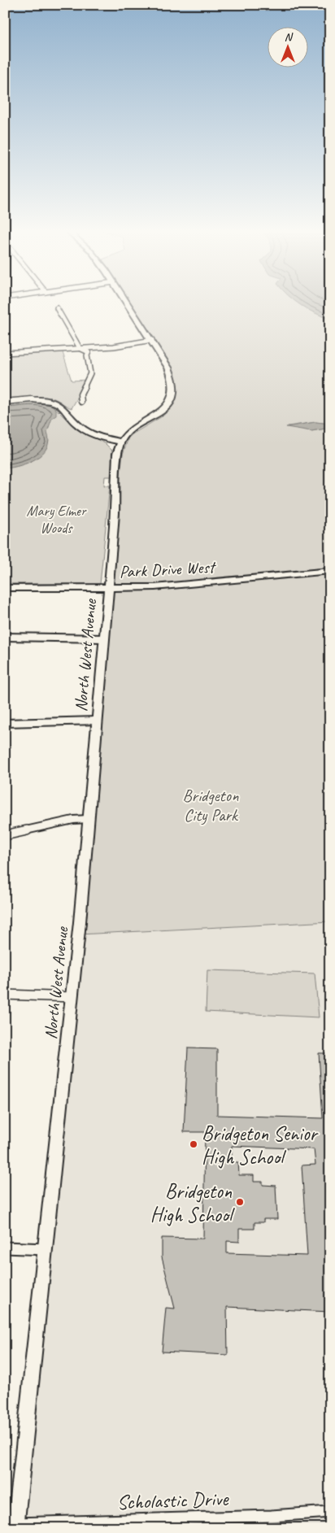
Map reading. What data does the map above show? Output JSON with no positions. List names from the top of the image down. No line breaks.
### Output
{"streets":{"main road":["Park Drive West","North West Avenue"],"street":["Scholastic Drive"]},"crossings":[["Park Drive West","North West Avenue"],["North West Avenue","Scholastic Drive"]],"parks":["Mary Elmer Woods","Bridgeton City Park"],"places":["Bridgeton Senior High School","Bridgeton High School"],"north":"top"}
